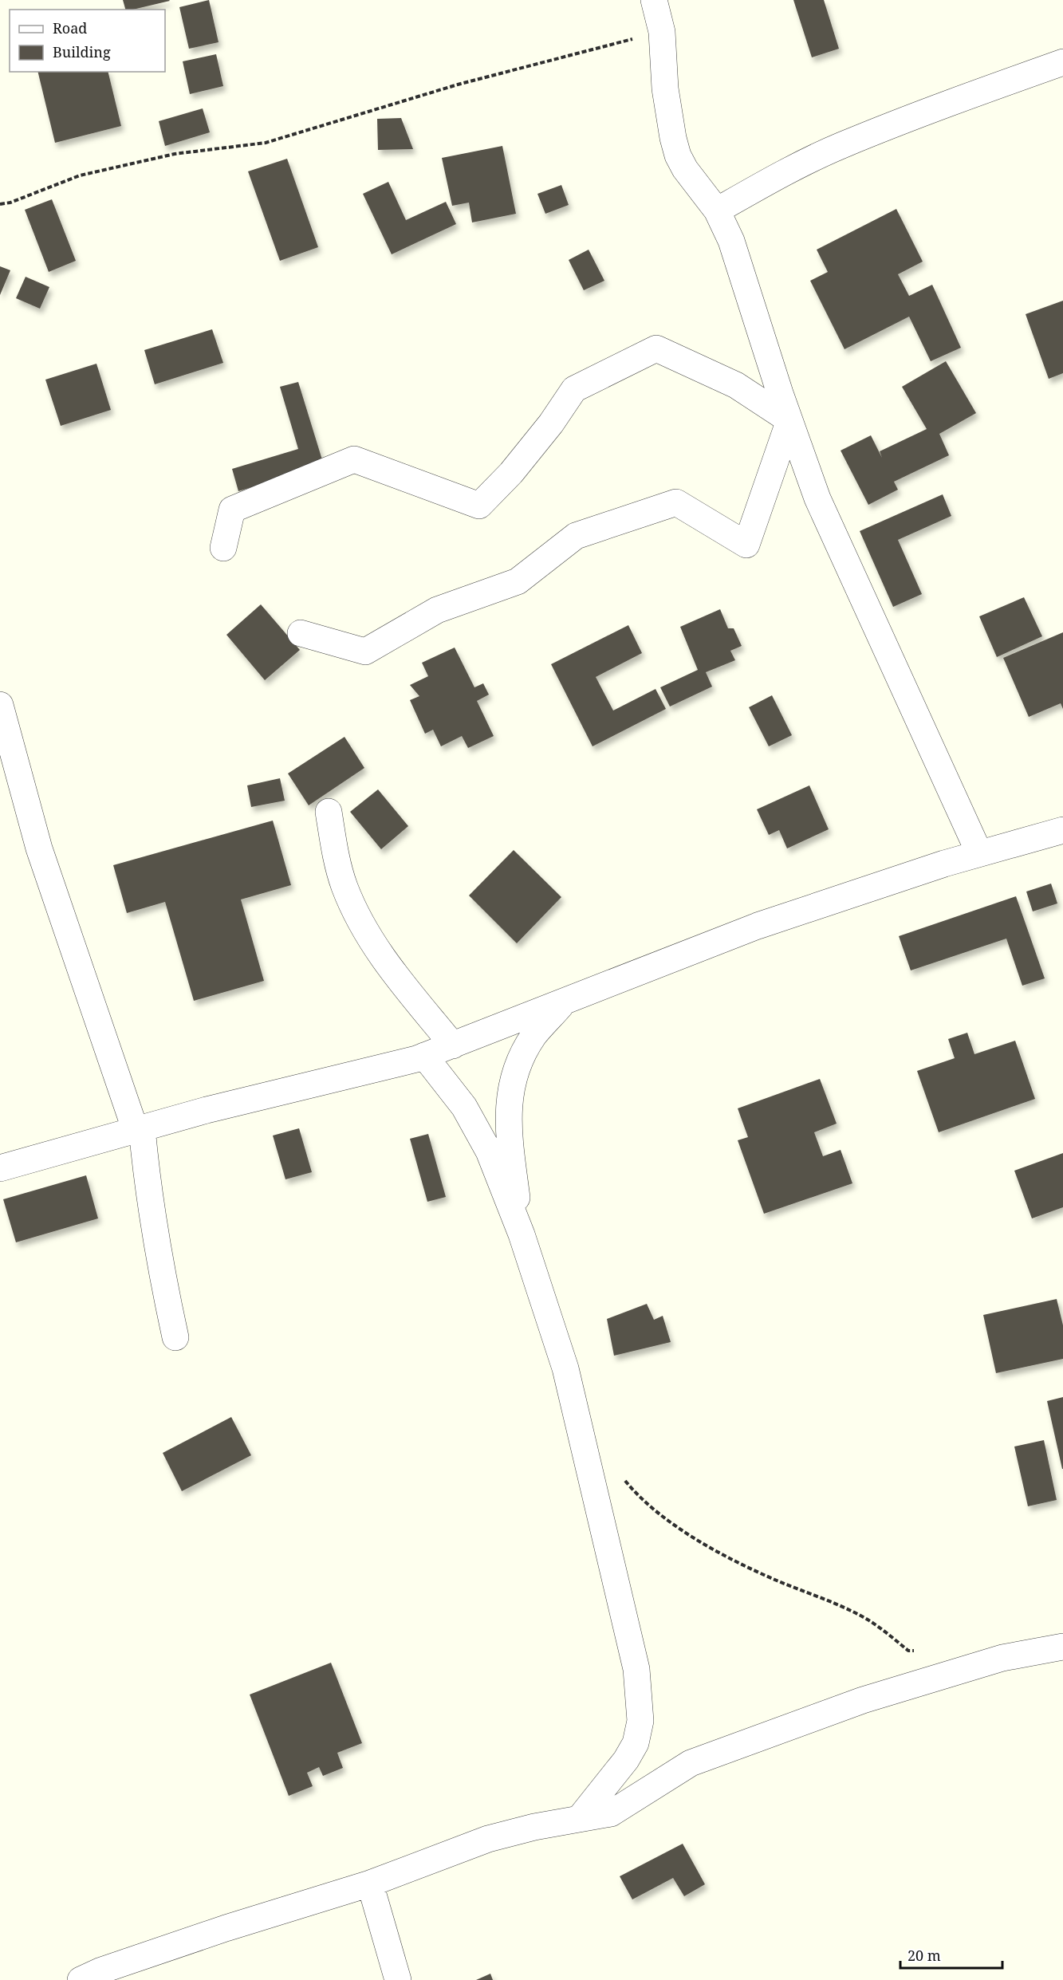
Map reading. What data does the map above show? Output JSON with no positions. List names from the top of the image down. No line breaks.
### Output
{"legend":["Road","Building"],"scale_bar":"20 m"}
